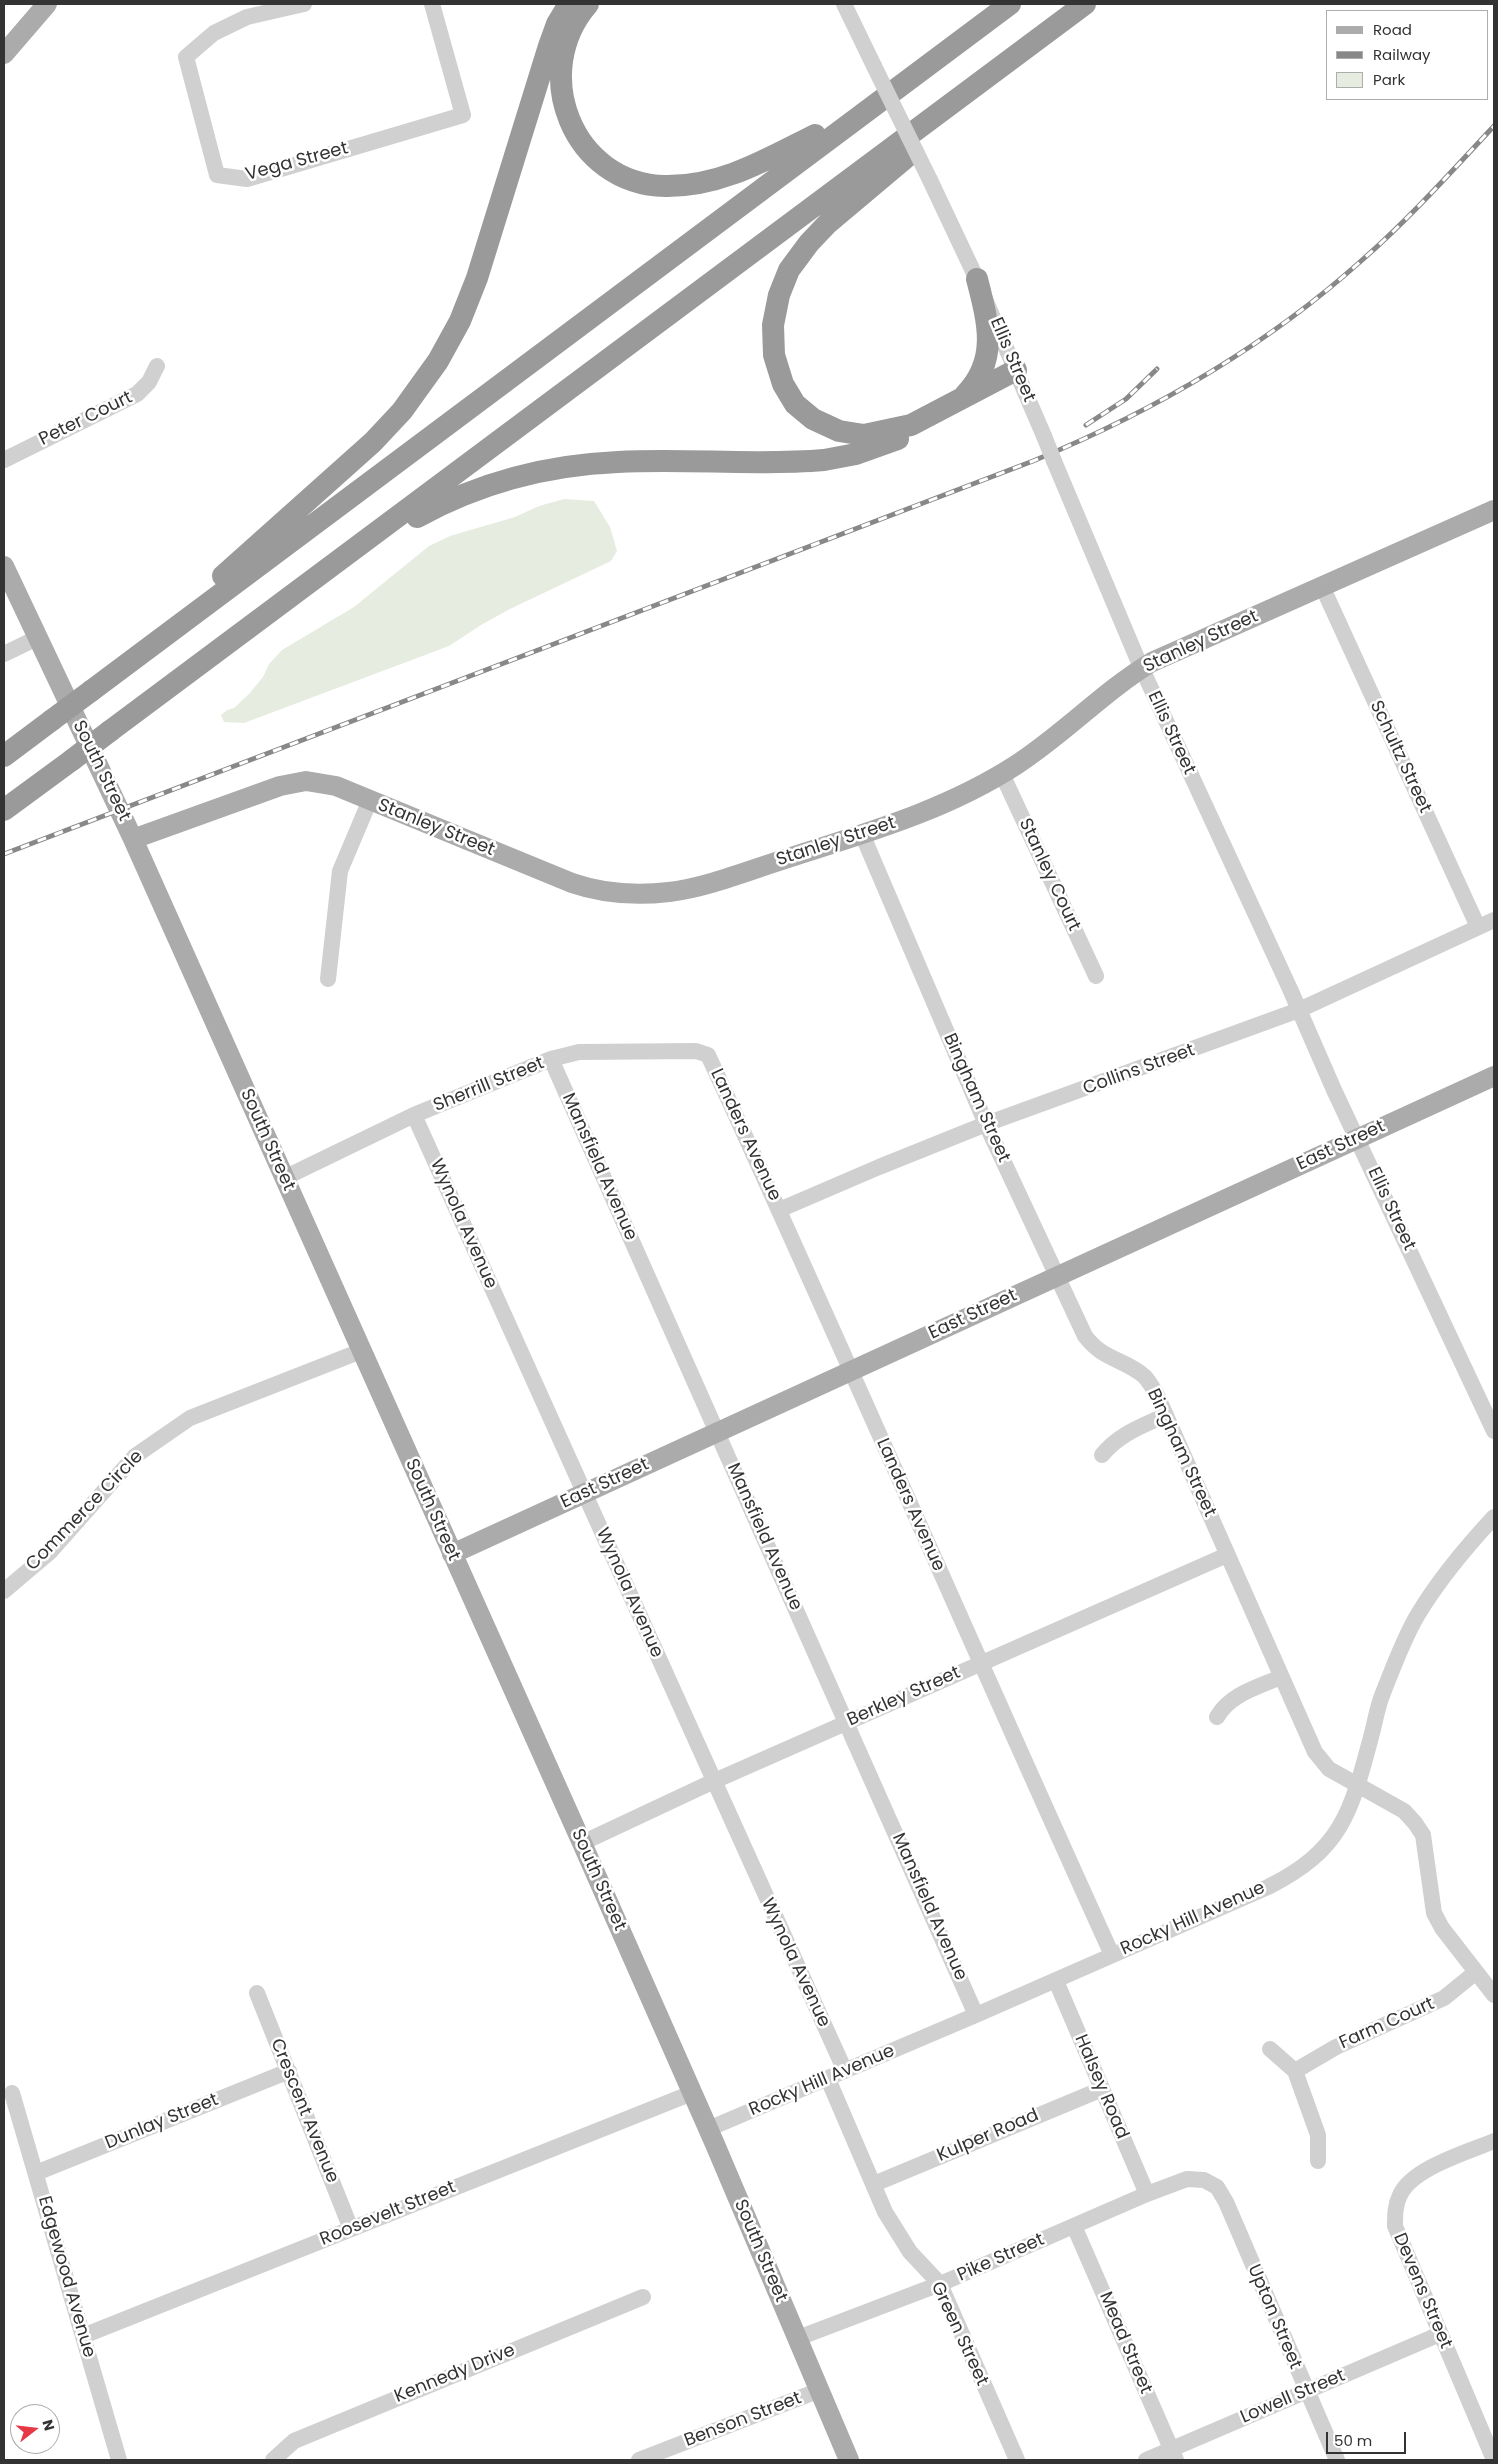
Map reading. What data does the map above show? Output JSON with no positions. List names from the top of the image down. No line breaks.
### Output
{"streets":{"main road":["Stanley Street","South Street","East Street"],"street":["Vega Street","Ellis Street","Peter Court","Schultz Street","Stanley Court","Collins Street","Sherrill Street","Bingham Street","Landers Avenue","Mansfield Avenue","Wynola Avenue","Commerce Circle","Berkley Street","Rocky Hill Avenue","Farm Court","Halsey Road","Crescent Avenue","Dunlay Street","Kulper Road","Roosevelt Street","Pike Street","Edgewood Avenue","Devens Street","Upton Street","Green Street","Mead Street","Kennedy Drive","Lowell Street","Benson Street"]},"crossings":[["Ellis Street","Stanley Street"],["Ellis Street","Collins Street"],["Ellis Street","East Street"],["Stanley Street","Schultz Street"],["Stanley Street","South Street"],["Stanley Street","Stanley Court"],["Stanley Street","Bingham Street"],["Schultz Street","Collins Street"],["South Street","Sherrill Street"],["South Street","East Street"],["South Street","Commerce Circle"],["South Street","Berkley Street"],["South Street","Rocky Hill Avenue"],["South Street","Roosevelt Street"],["South Street","Pike Street"],["South Street","Benson Street"],["Collins Street","Bingham Street"],["Collins Street","Landers Avenue"],["Sherrill Street","Landers Avenue"],["Sherrill Street","Mansfield Avenue"],["Sherrill Street","Wynola Avenue"],["Bingham Street","East Street"],["Bingham Street","Berkley Street"],["Bingham Street","Rocky Hill Avenue"],["Bingham Street","Farm Court"],["Landers Avenue","East Street"],["Landers Avenue","Berkley Street"],["Landers Avenue","Rocky Hill Avenue"],["East Street","Mansfield Avenue"],["East Street","Wynola Avenue"],["Mansfield Avenue","Berkley Street"],["Mansfield Avenue","Rocky Hill Avenue"],["Wynola Avenue","Berkley Street"],["Wynola Avenue","Rocky Hill Avenue"],["Rocky Hill Avenue","Halsey Road"],["Rocky Hill Avenue","Green Street"],["Halsey Road","Kulper Road"],["Halsey Road","Pike Street"],["Crescent Avenue","Dunlay Street"],["Crescent Avenue","Roosevelt Street"],["Dunlay Street","Edgewood Avenue"],["Kulper Road","Green Street"],["Roosevelt Street","Edgewood Avenue"],["Pike Street","Upton Street"],["Pike Street","Green Street"],["Pike Street","Mead Street"],["Devens Street","Lowell Street"],["Upton Street","Lowell Street"],["Mead Street","Lowell Street"]],"legend":["Road","Railway","Park"],"scale_bar":"50 m","north":"right"}
